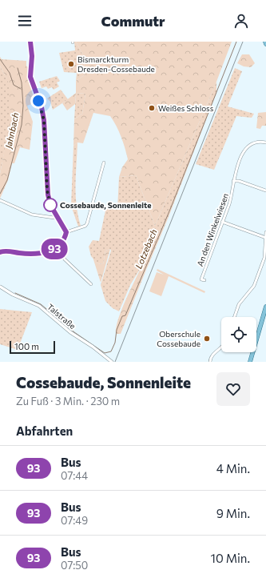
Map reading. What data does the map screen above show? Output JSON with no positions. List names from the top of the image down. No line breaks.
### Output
{"streets":{"street":["An den Winkelwiesen","Talstraße"]},"water":["Jahnbach","Lotzebach"],"places":["Bismarckturm Dresden-Cossebaude","Weißes Schloss","Cossebaude, Sonnenleite","Oberschule Cossebaude"],"lines":["bus line 93"],"scale_bar":"100 m","page":{"header":"Commutr","on_map":"93","scale":"100 m","heading":[["Cossebaude, Sonnenleite","Zu Fuß · 3 Min. · 230 m"],"Abfahrten"],"list":[{"mark":"93","name":"Bus","note":"07:44","value":"4 Min."},{"mark":"93","name":"Bus","note":"07:49","value":"9 Min."},{"mark":"93","name":"Bus","note":"07:50","value":"10 Min."}]}}
